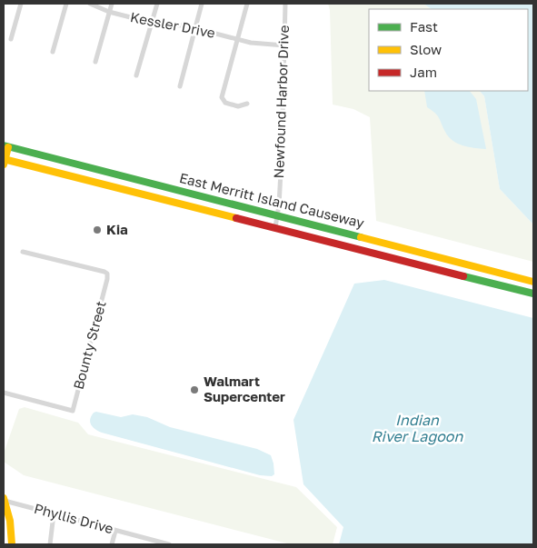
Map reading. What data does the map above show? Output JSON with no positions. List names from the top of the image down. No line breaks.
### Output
{"streets":{"main road":["East Merritt Island Causeway"],"street":["Kessler Drive","Newfound Harbor Drive","Bounty Street","Phyllis Drive"]},"crossings":[["Kessler Drive","Newfound Harbor Drive"],["Newfound Harbor Drive","East Merritt Island Causeway"]],"water":["Indian River Lagoon"],"places":["Kia","Walmart Supercenter"],"legend":["Fast","Slow","Jam"]}
